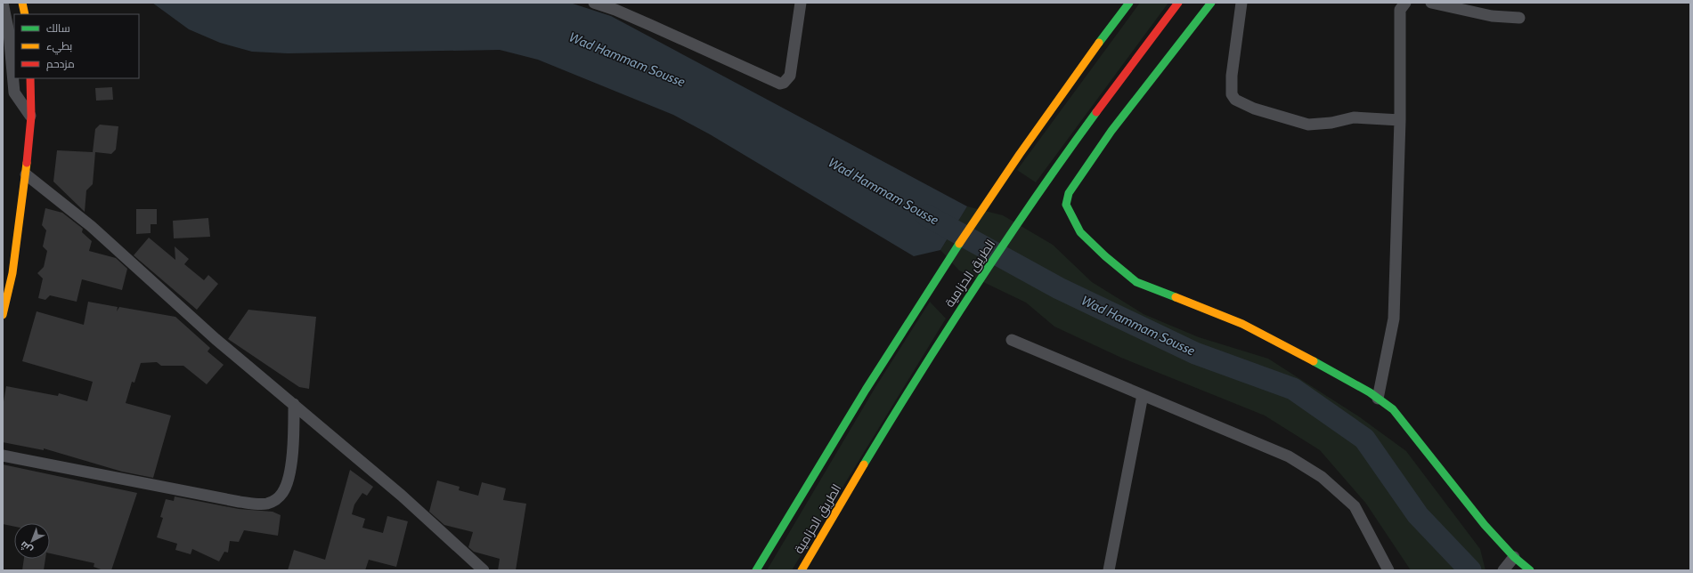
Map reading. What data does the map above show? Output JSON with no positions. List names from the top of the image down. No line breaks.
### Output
{"streets":{"main road":["الطريق الحزامية"]},"water":["Wad Hammam Sousse"],"legend":["سالك","بطيء","مزدحم"],"north":"bottom left"}
